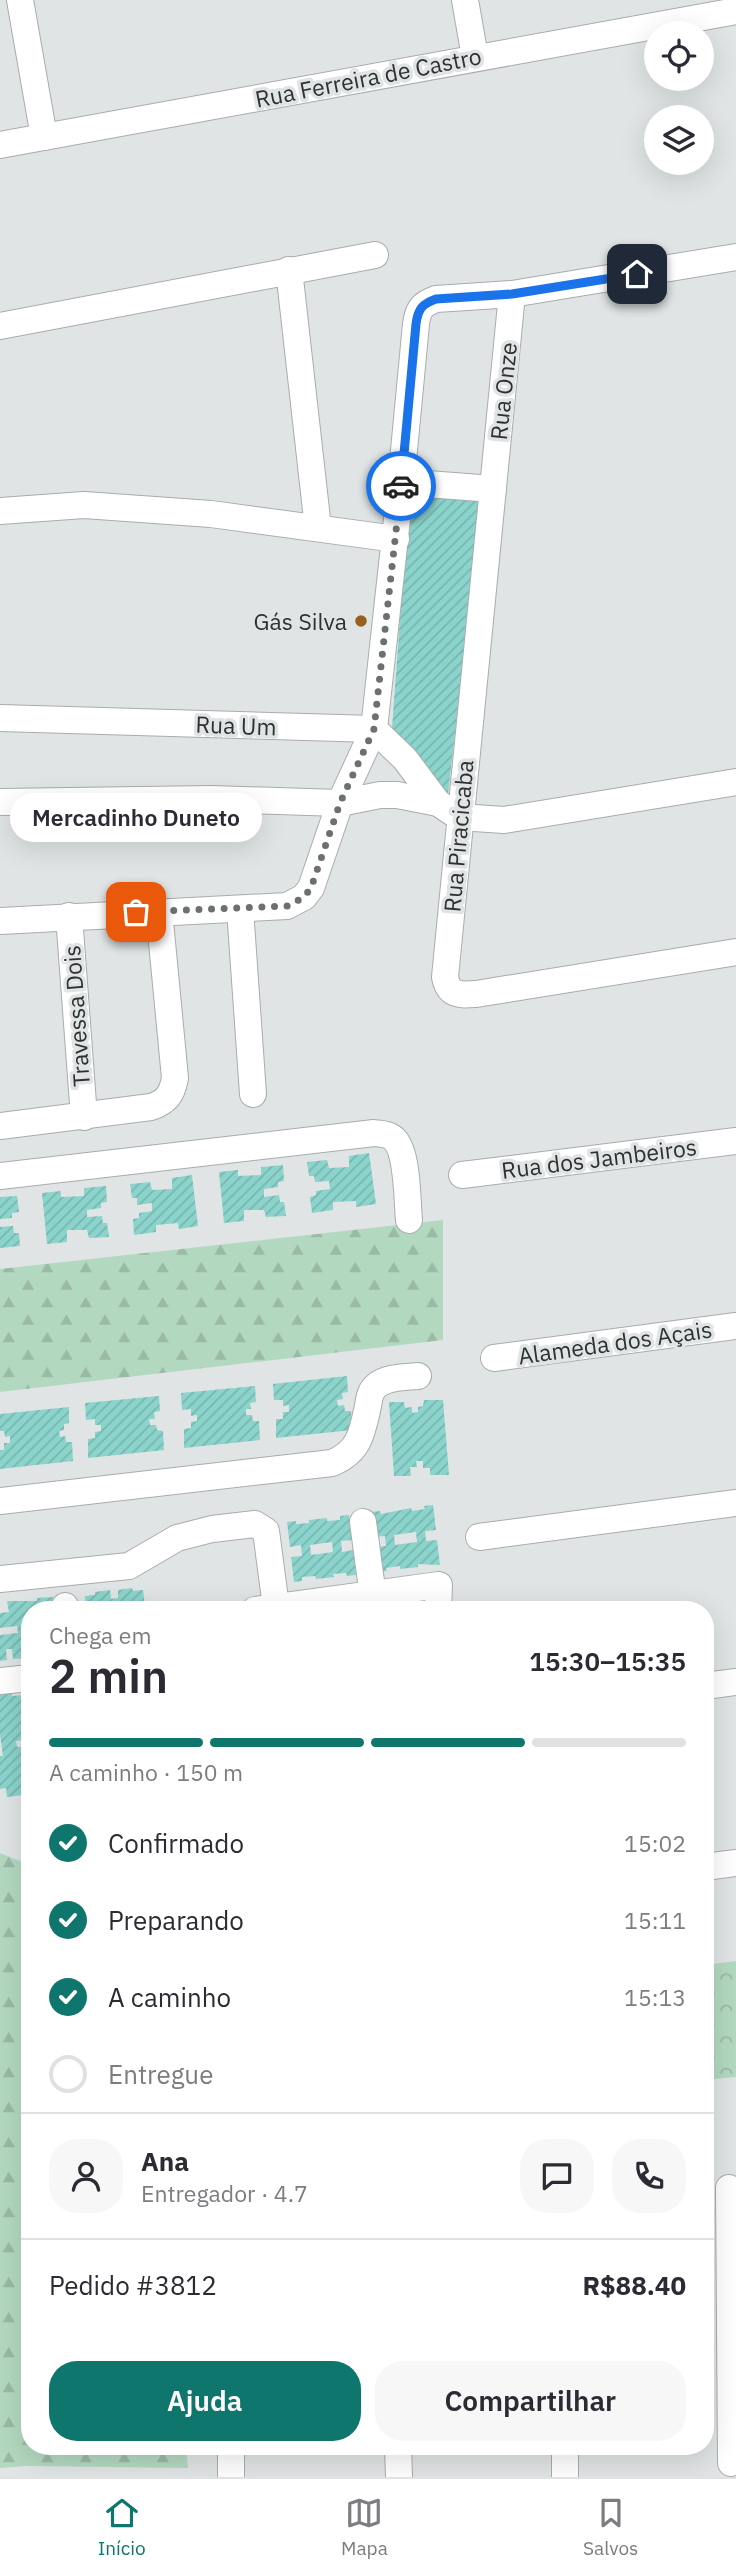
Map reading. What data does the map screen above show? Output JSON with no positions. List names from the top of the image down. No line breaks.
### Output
{"streets":{"street":["Rua Ferreira de Castro","Rua Onze","Rua Um","Rua Piracicaba","Travessa Dois","Rua dos Jambeiros","Alameda dos Açais"]},"crossings":[["Rua Onze","Rua Piracicaba"]],"places":["Gás Silva","Mercadinho Duneto"],"page":{"bubble":"Mercadinho Duneto","heading":["2 min","Chega em","15:30–15:35"],"panel":["Ana","Entregador · 4.7","Pedido #3812","R$88.40"],"bar":"A caminho · 150 m","list":[["Confirmado","15:02"],["Preparando","15:11"],["A caminho","15:13"],"Entregue"],"buttons":["Ajuda","Compartilhar"],"tabs":["Início","Mapa","Salvos"]}}
